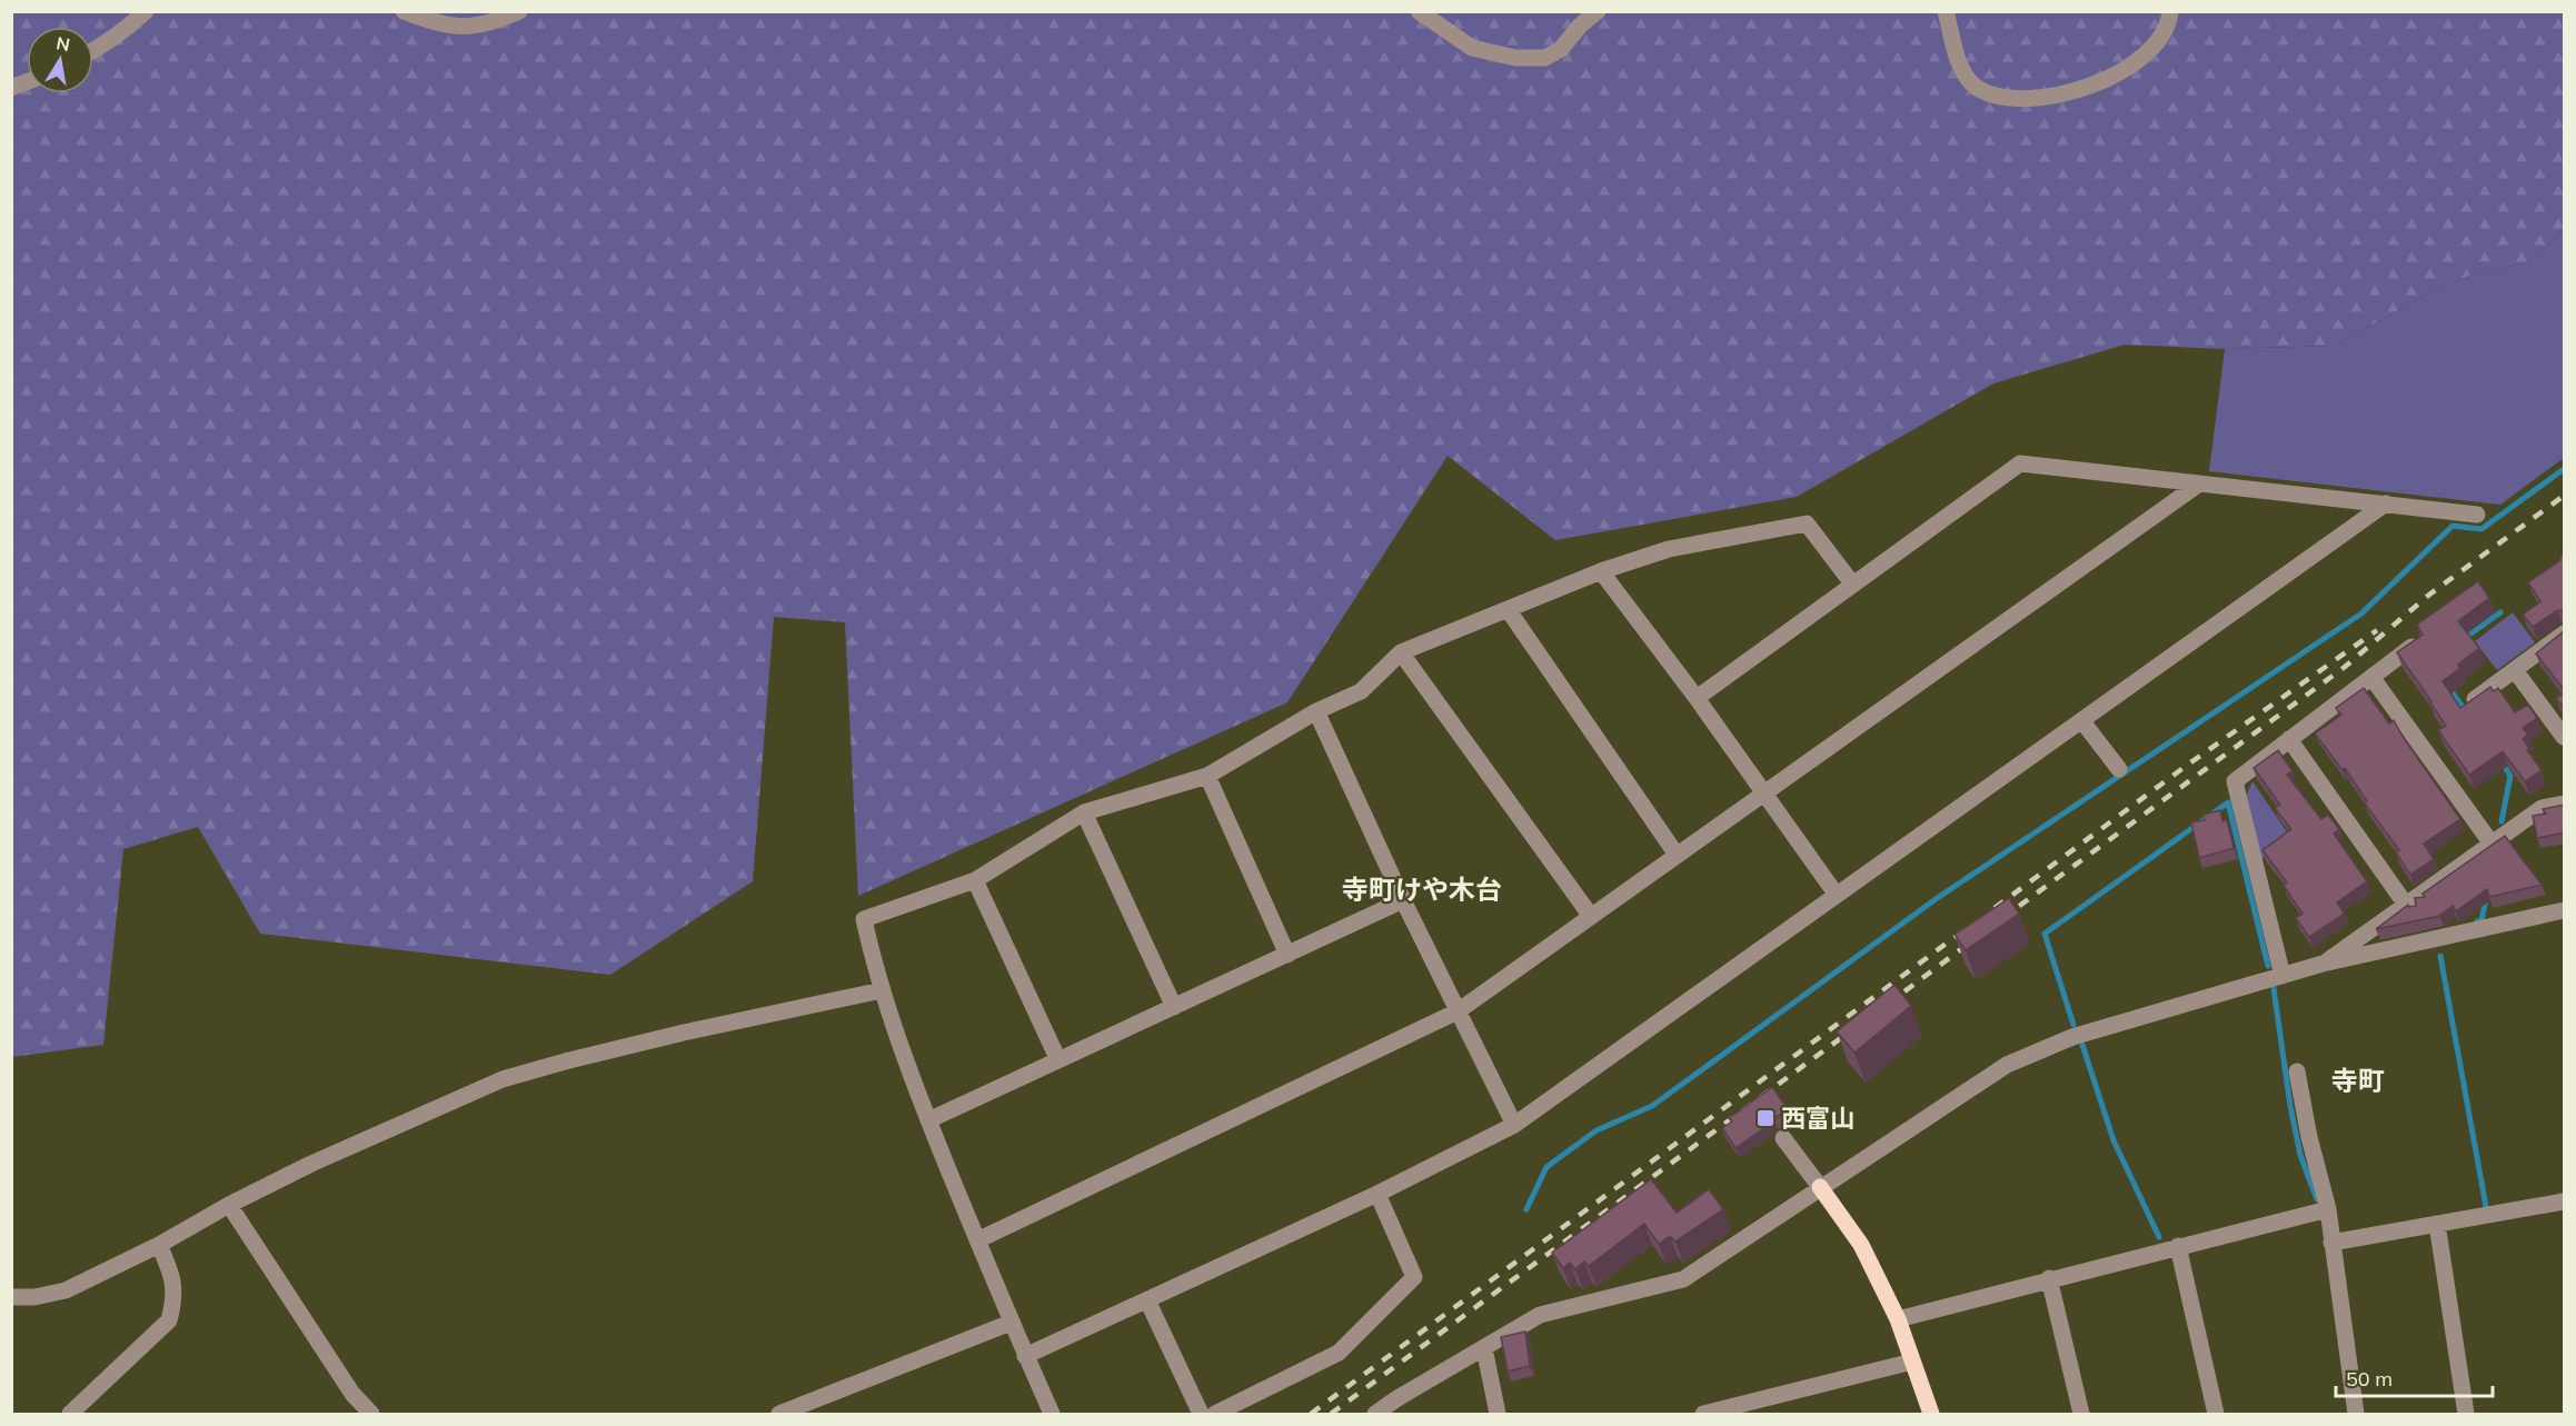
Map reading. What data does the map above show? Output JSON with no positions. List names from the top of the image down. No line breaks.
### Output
{"districts":["寺町けや木台","寺町"],"places":{"transit":["西富山"]},"scale_bar":"50 m","north":"top"}
